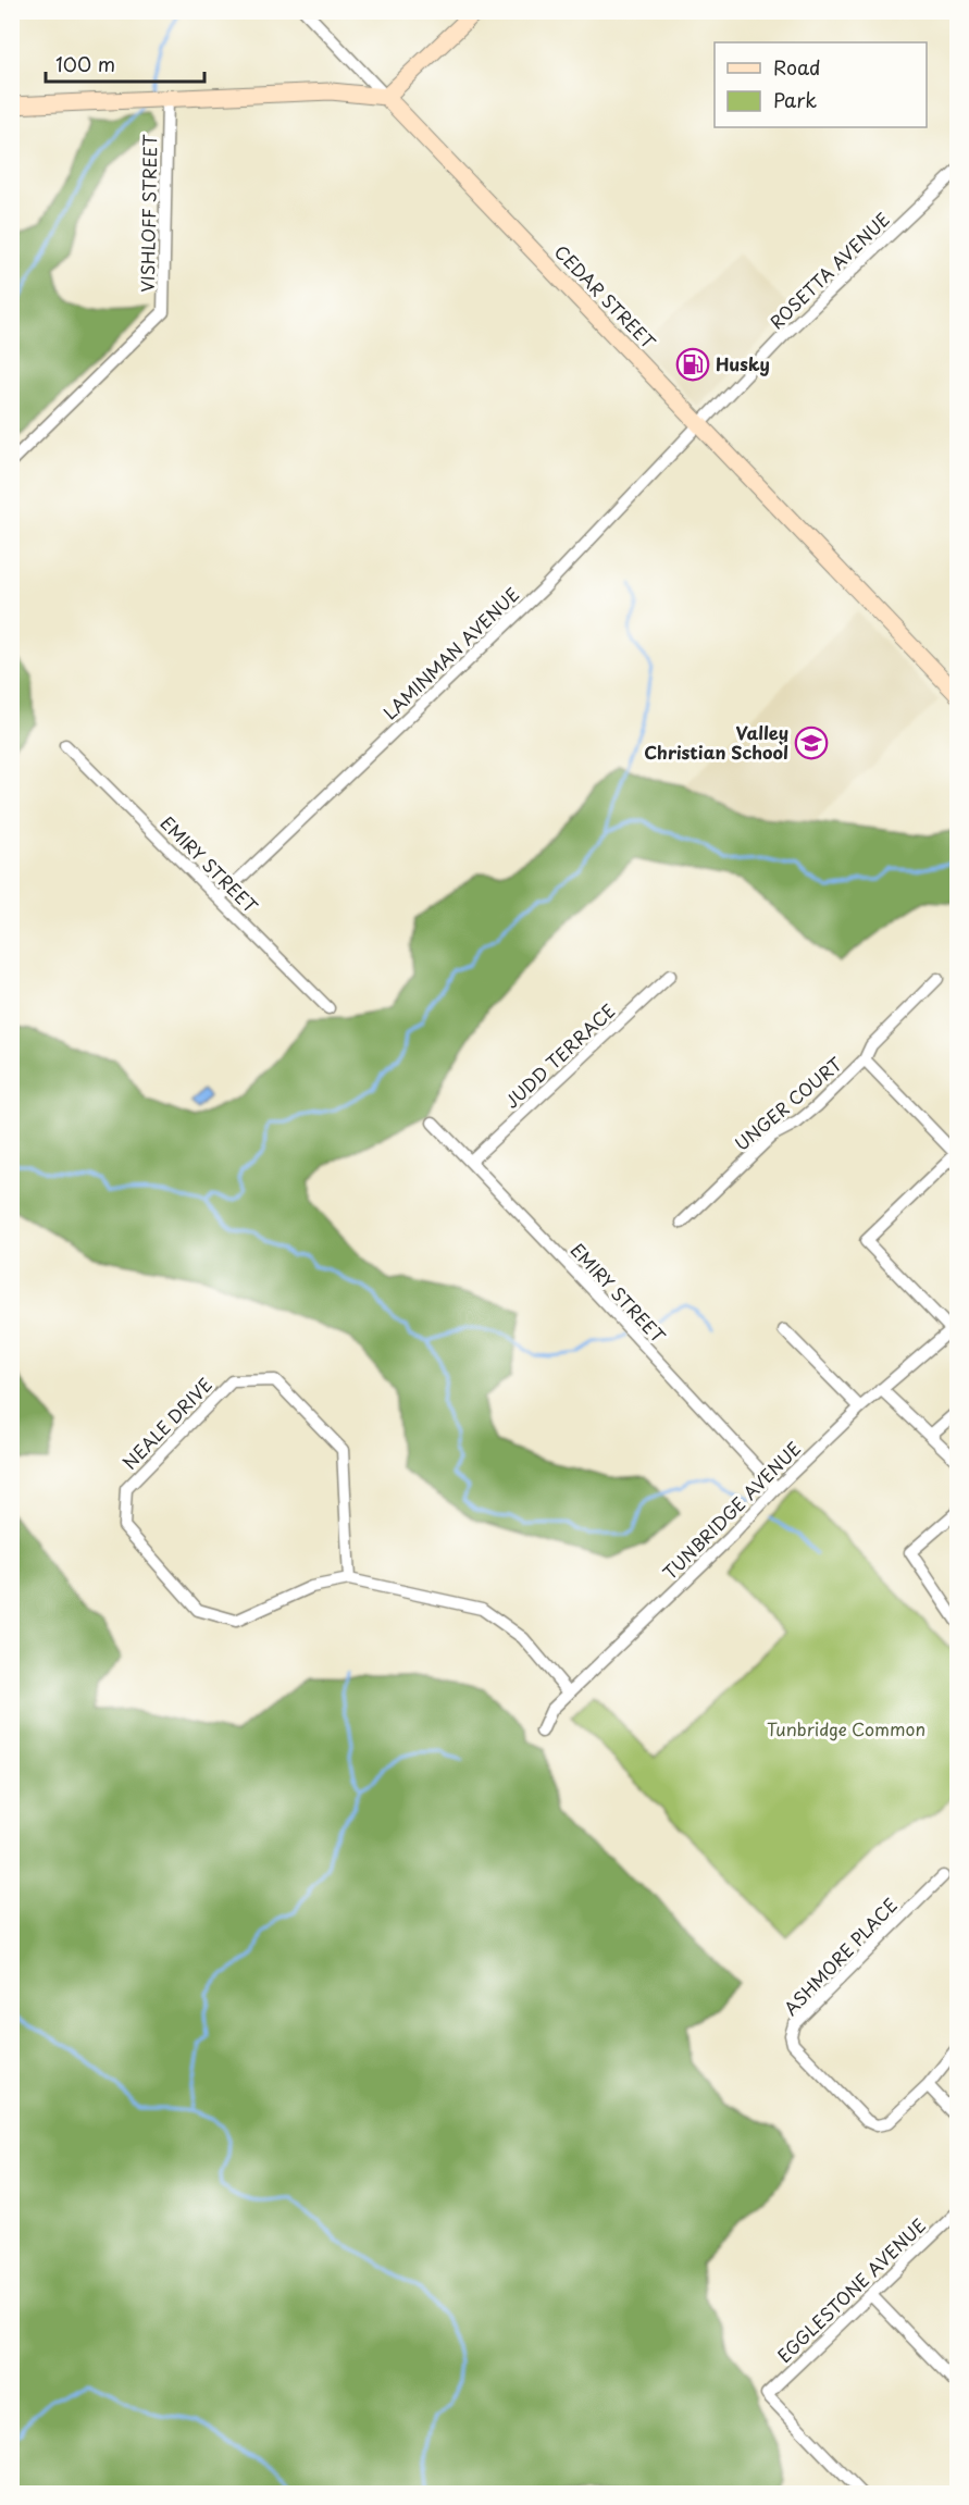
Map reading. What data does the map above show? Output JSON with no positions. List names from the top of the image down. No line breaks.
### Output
{"streets":{"main road":["CEDAR STREET"],"street":["VISHLOFF STREET","ROSETTA AVENUE","LAMINMAN AVENUE","EMIRY STREET","JUDD TERRACE","UNGER COURT","NEALE DRIVE","TUNBRIDGE AVENUE","ASHMORE PLACE","EGGLESTONE AVENUE"]},"crossings":[["ROSETTA AVENUE","CEDAR STREET"],["ROSETTA AVENUE","LAMINMAN AVENUE"],["CEDAR STREET","LAMINMAN AVENUE"],["LAMINMAN AVENUE","EMIRY STREET"],["EMIRY STREET","JUDD TERRACE"],["EMIRY STREET","TUNBRIDGE AVENUE"],["NEALE DRIVE","TUNBRIDGE AVENUE"]],"parks":["Tunbridge Common"],"places":{"fuel station":["Husky"],"school or university":["Valley Christian School"]},"legend":["Road","Park"],"scale_bar":"100 m"}
